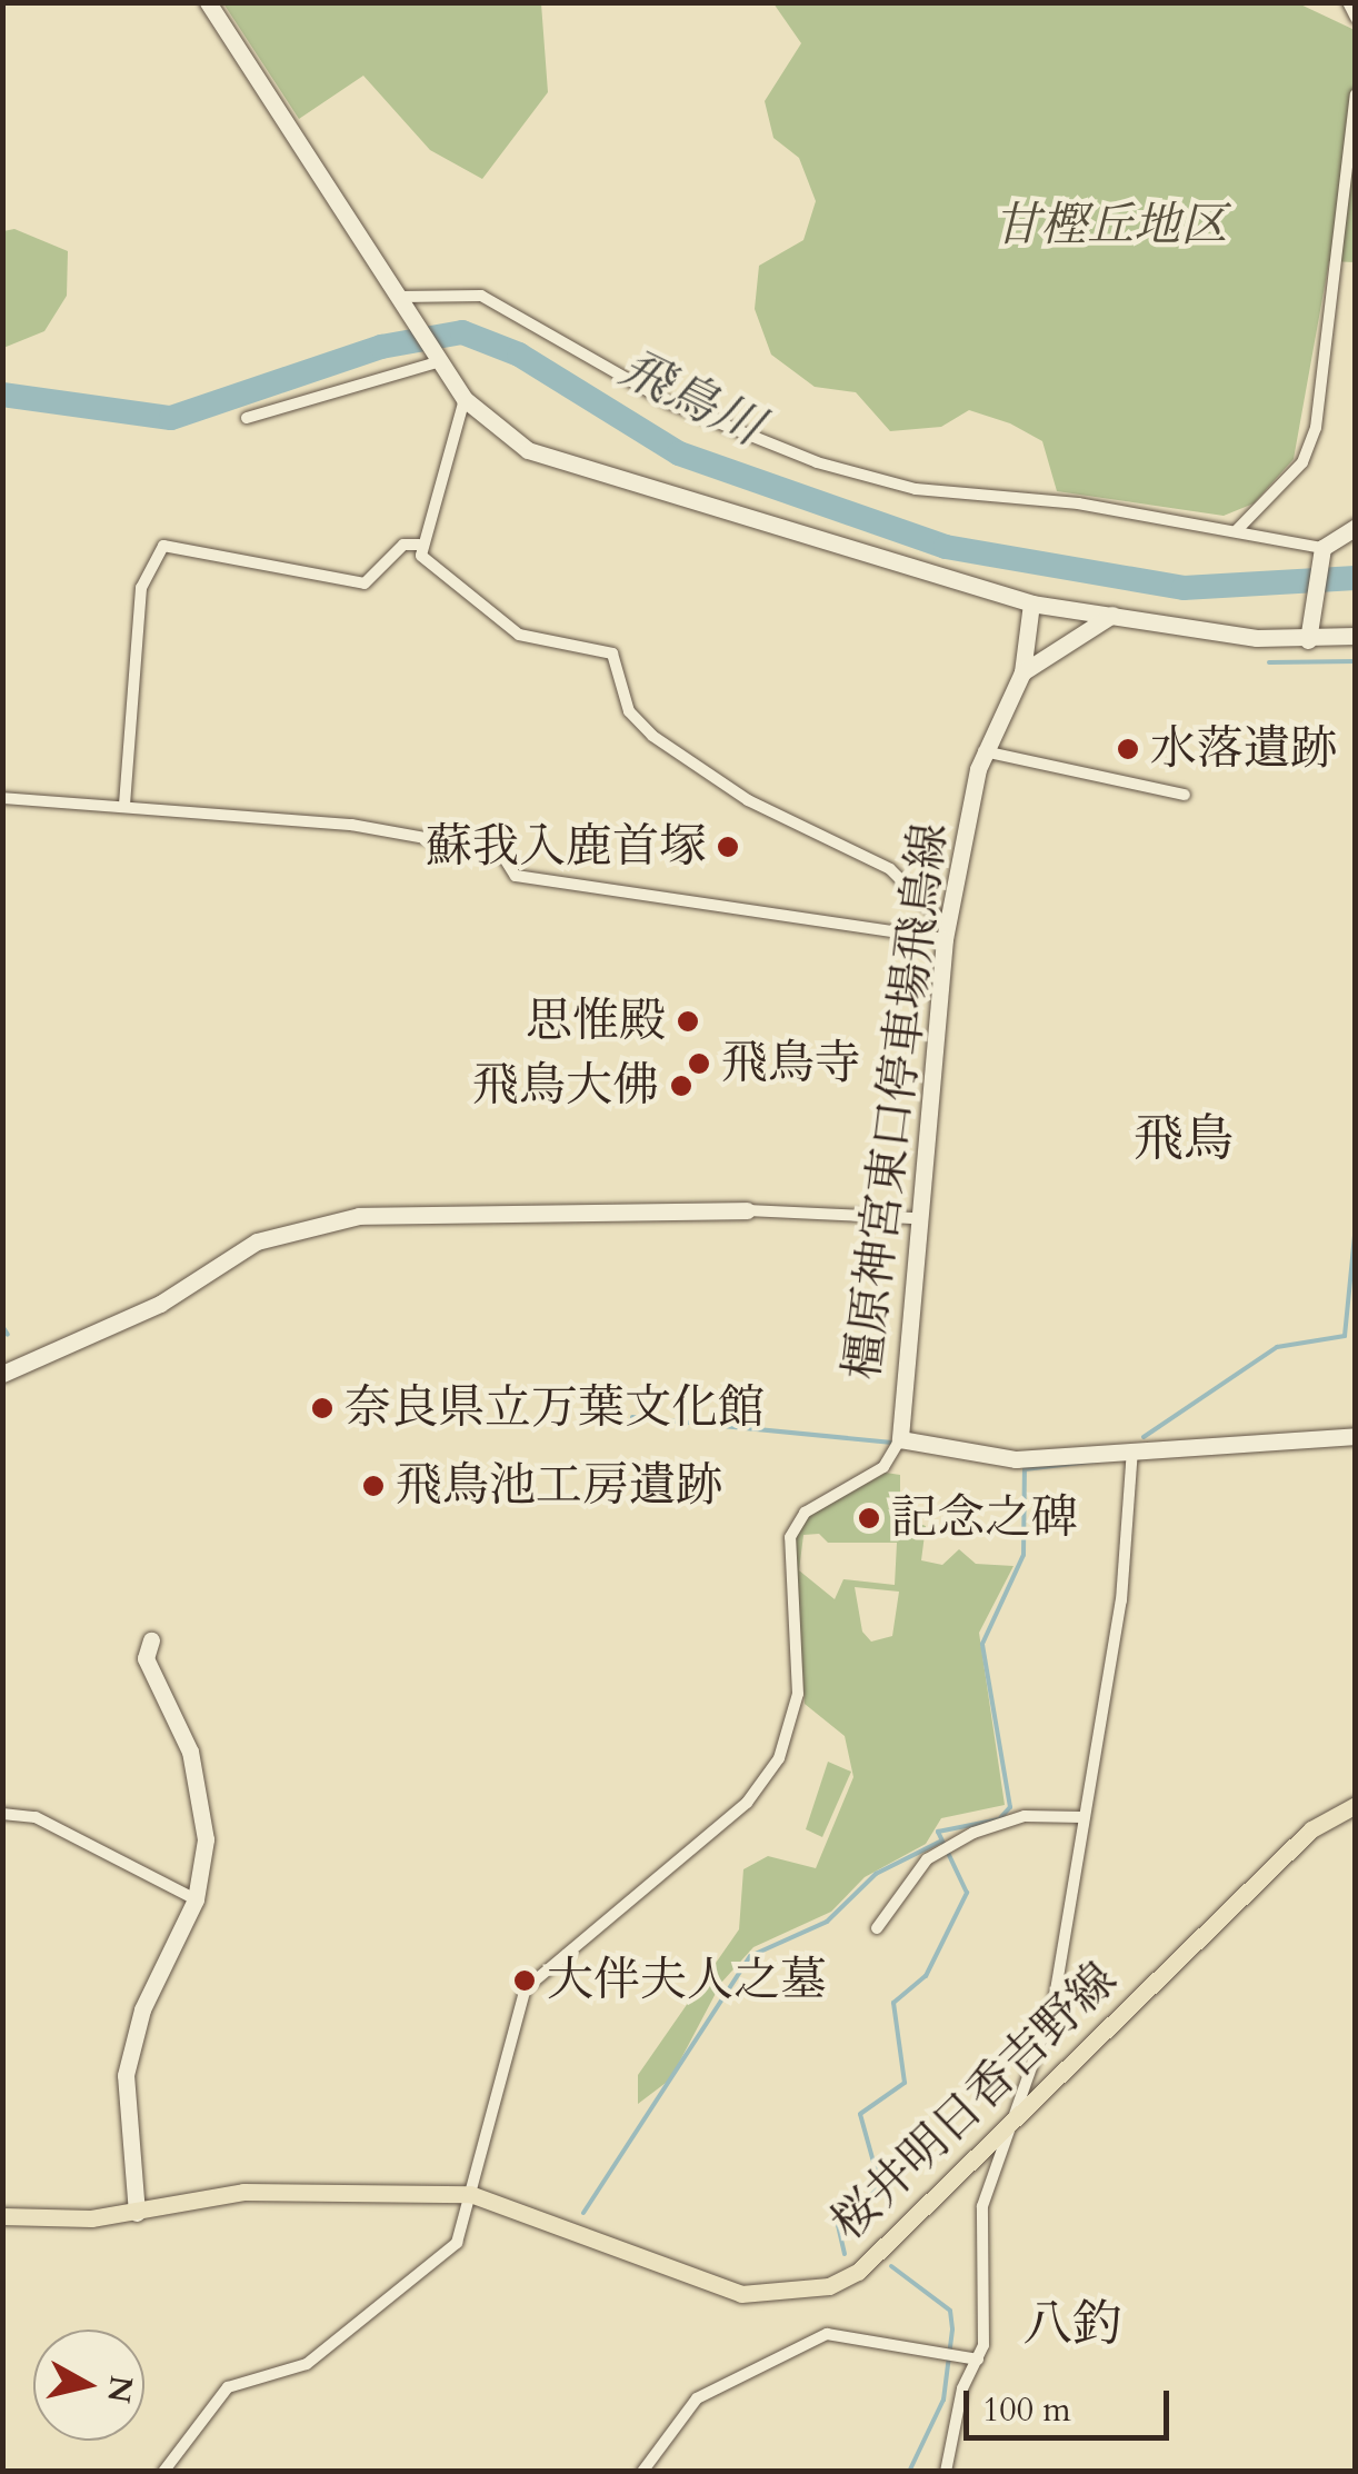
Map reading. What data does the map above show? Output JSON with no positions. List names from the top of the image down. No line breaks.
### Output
{"streets":{"main road":["橿原神宮東口停車場飛鳥線","桜井明日香吉野線"]},"districts":["飛鳥","八釣"],"water":["飛鳥川"],"parks":["甘樫丘地区"],"places":["水落遺跡","蘇我入鹿首塚","思惟殿","飛鳥寺","飛鳥大佛","奈良県立万葉文化館","飛鳥池工房遺跡","記念之碑","大伴夫人之墓"],"scale_bar":"100 m","north":"right"}
